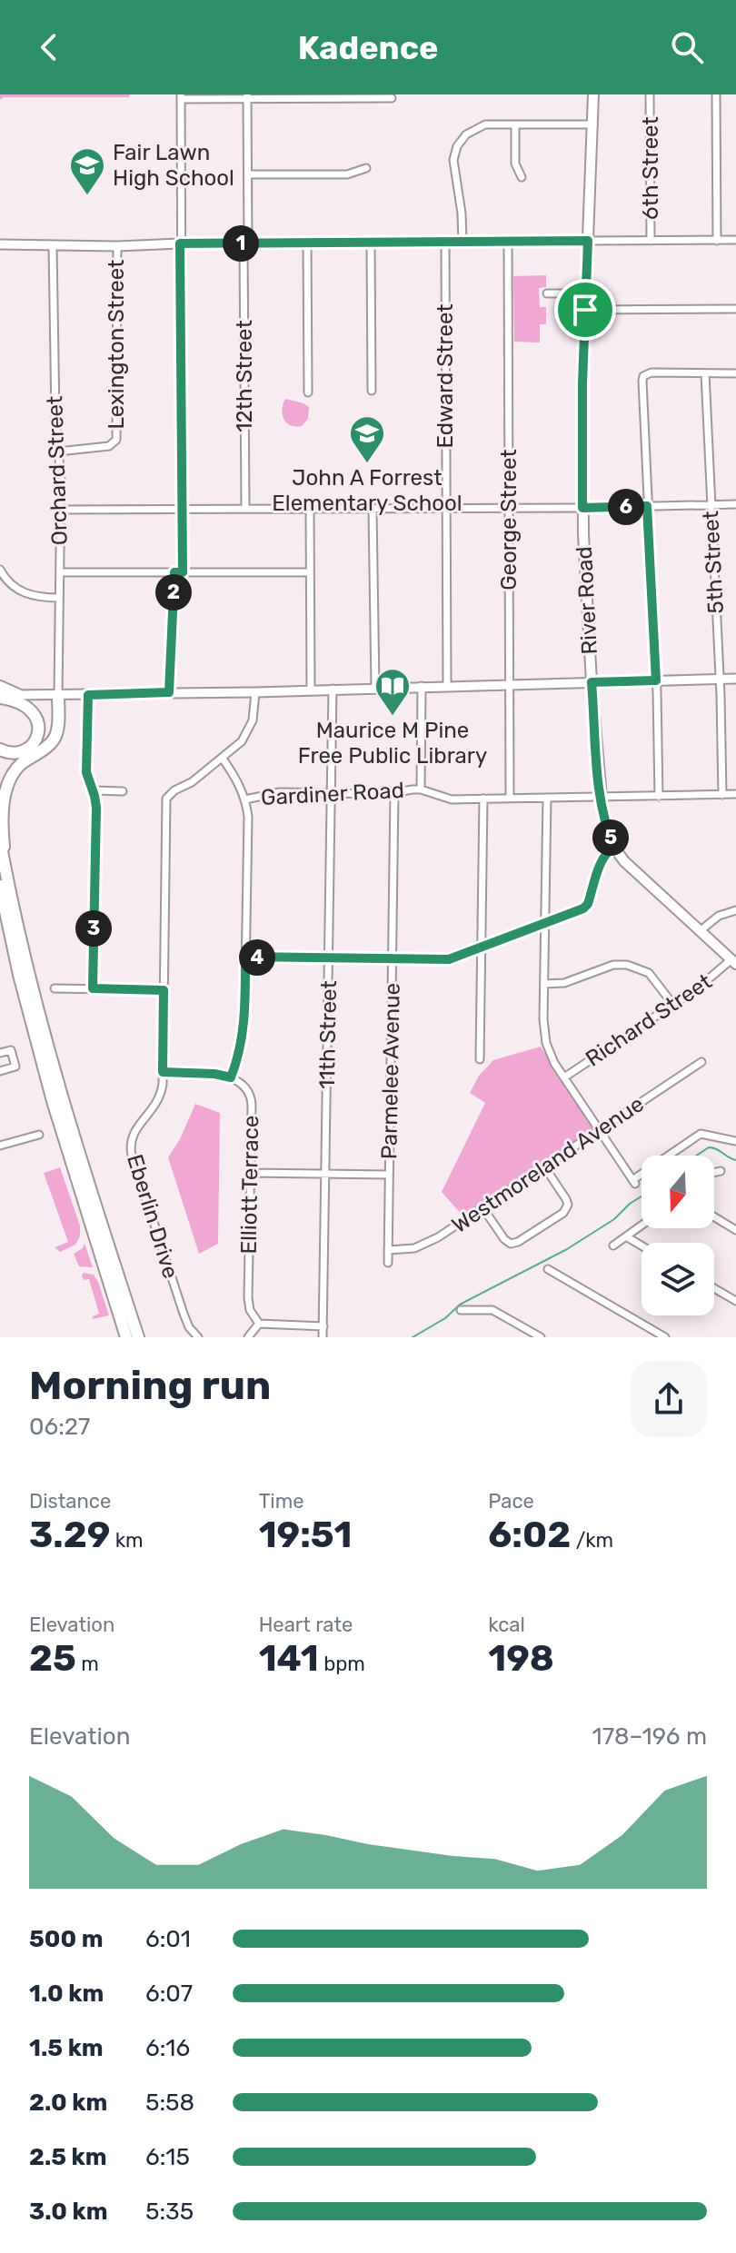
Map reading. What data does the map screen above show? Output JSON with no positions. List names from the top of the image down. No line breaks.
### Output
{"streets":{"main road":["River Road"],"street":["6th Street","Lexington Street","12th Street","Edward Street","Orchard Street","George Street","5th Street","Gardiner Road","Richard Street","11th Street","Parmelee Avenue","Westmoreland Avenue","Elliott Terrace","Eberlin Drive"]},"crossings":[["Lexington Street","Orchard Street"],["River Road","Richard Street"],["Gardiner Road","11th Street"],["Gardiner Road","Parmelee Avenue"],["Parmelee Avenue","Westmoreland Avenue"]],"places":{"school or university":["Fair Lawn High School","John A Forrest Elementary School"],"library":["Maurice M Pine Free Public Library"]},"north":"bottom","page":{"header":"Kadence","pins":["1","6","2","5","3","4"],"heading":["Morning run","06:27"],"stats":[["Distance","3.29 km"],["Time","19:51"],["Pace","6:02 /km"],["Elevation","25 m"],["Heart rate","141 bpm"],["kcal","198"]],"chart":["Elevation","178–196 m"],"list":[{"name":"500 m","note":"6:01"},{"name":"1.0 km","note":"6:07"},{"name":"1.5 km","note":"6:16"},{"name":"2.0 km","note":"5:58"},{"name":"2.5 km","note":"6:15"},{"name":"3.0 km","note":"5:35"}]}}
